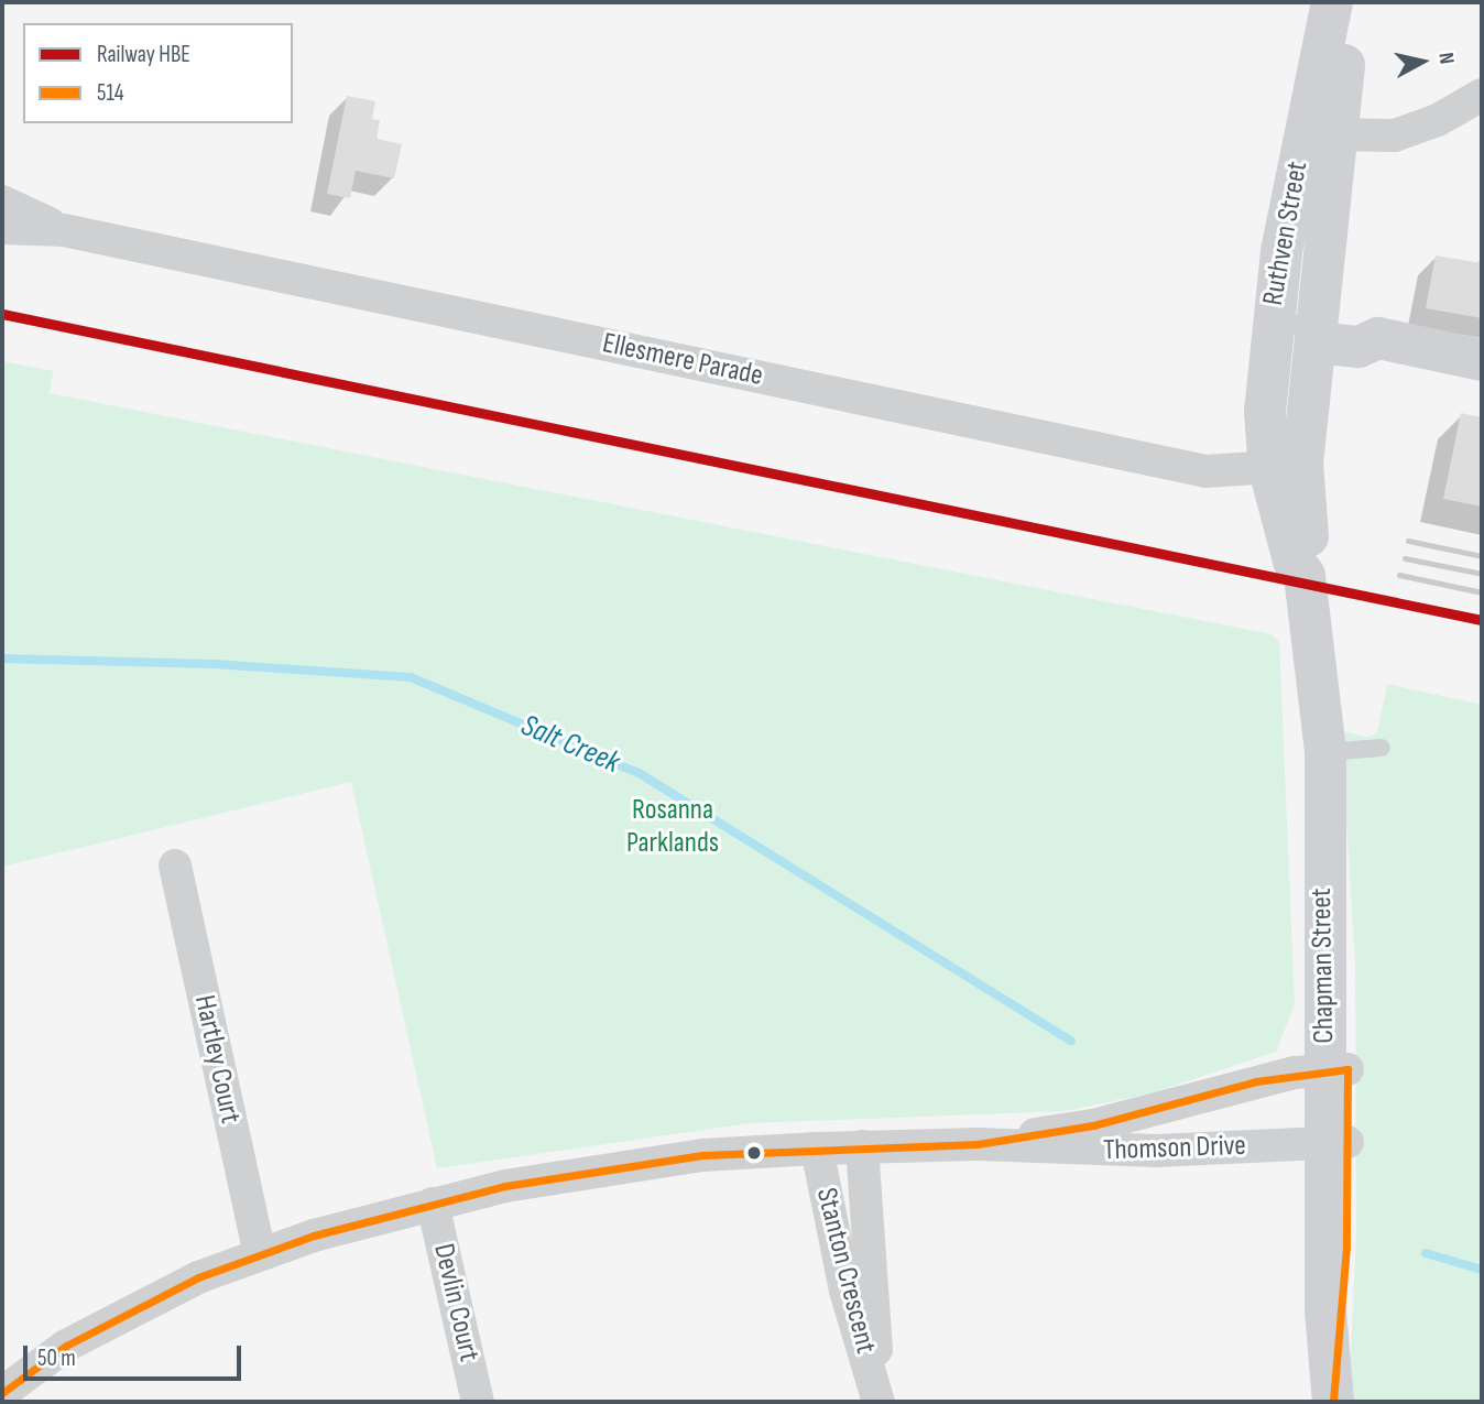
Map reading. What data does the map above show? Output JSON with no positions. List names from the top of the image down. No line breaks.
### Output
{"streets":{"street":["Ruthven Street","Ellesmere Parade","Chapman Street","Hartley Court","Thomson Drive","Stanton Crescent","Devlin Court"]},"crossings":[["Ruthven Street","Ellesmere Parade"],["Ruthven Street","Chapman Street"],["Ellesmere Parade","Chapman Street"],["Chapman Street","Thomson Drive"],["Hartley Court","Thomson Drive"],["Thomson Drive","Stanton Crescent"],["Thomson Drive","Devlin Court"]],"water":["Salt Creek"],"parks":["Rosanna Parklands"],"lines":["rail line HBE","transit line 514"],"legend":["Railway HBE","514"],"scale_bar":"50 m","north":"right"}
